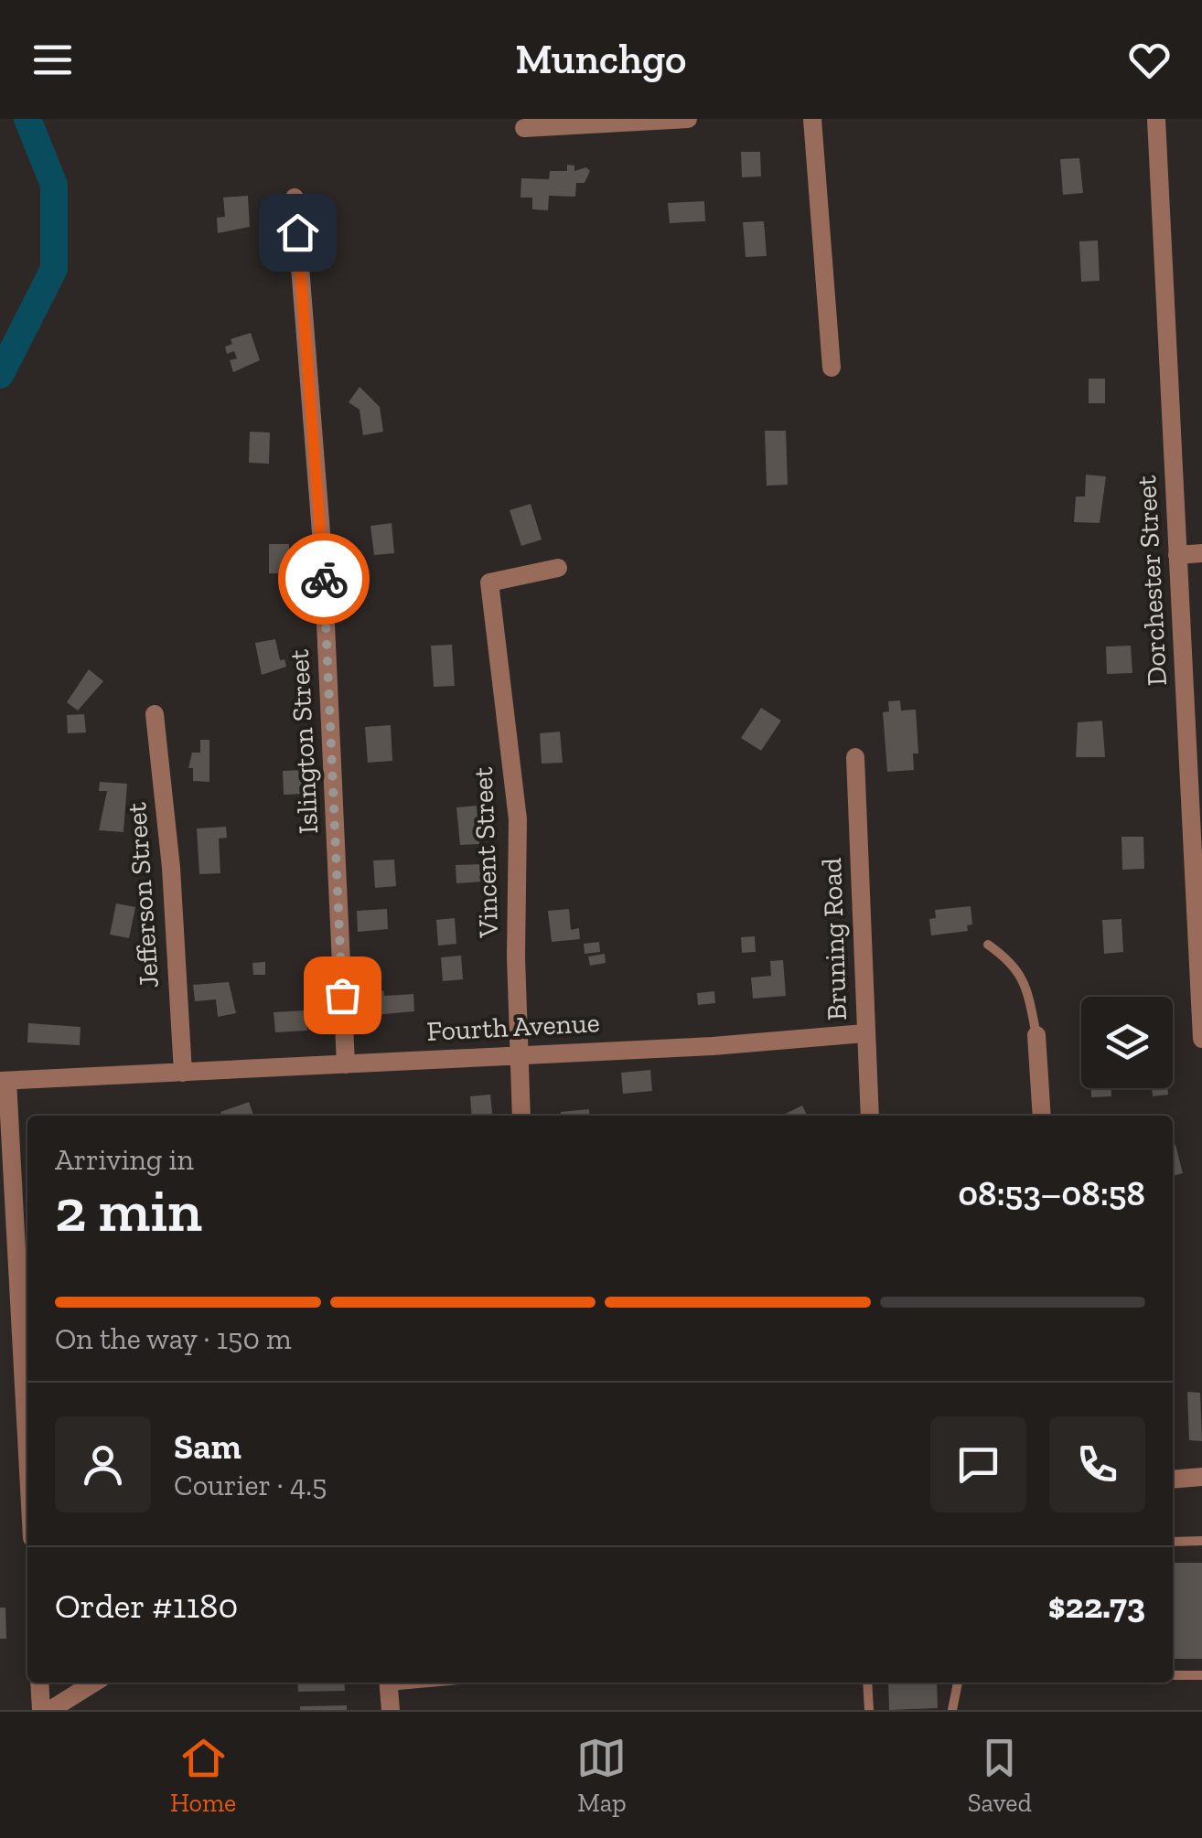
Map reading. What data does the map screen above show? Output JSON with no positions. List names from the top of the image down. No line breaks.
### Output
{"streets":{"street":["Dorchester Street","Islington Street","Vincent Street","Jefferson Street","Bruning Road","Fourth Avenue"]},"crossings":[["Islington Street","Fourth Avenue"],["Vincent Street","Fourth Avenue"],["Jefferson Street","Fourth Avenue"],["Bruning Road","Fourth Avenue"]],"page":{"header":"Munchgo","heading":["2 min","Arriving in","08:53–08:58"],"panel":["Sam","Courier · 4.5","Order #1180","$22.73"],"bar":"On the way · 150 m","tabs":["Home","Map","Saved"]}}
